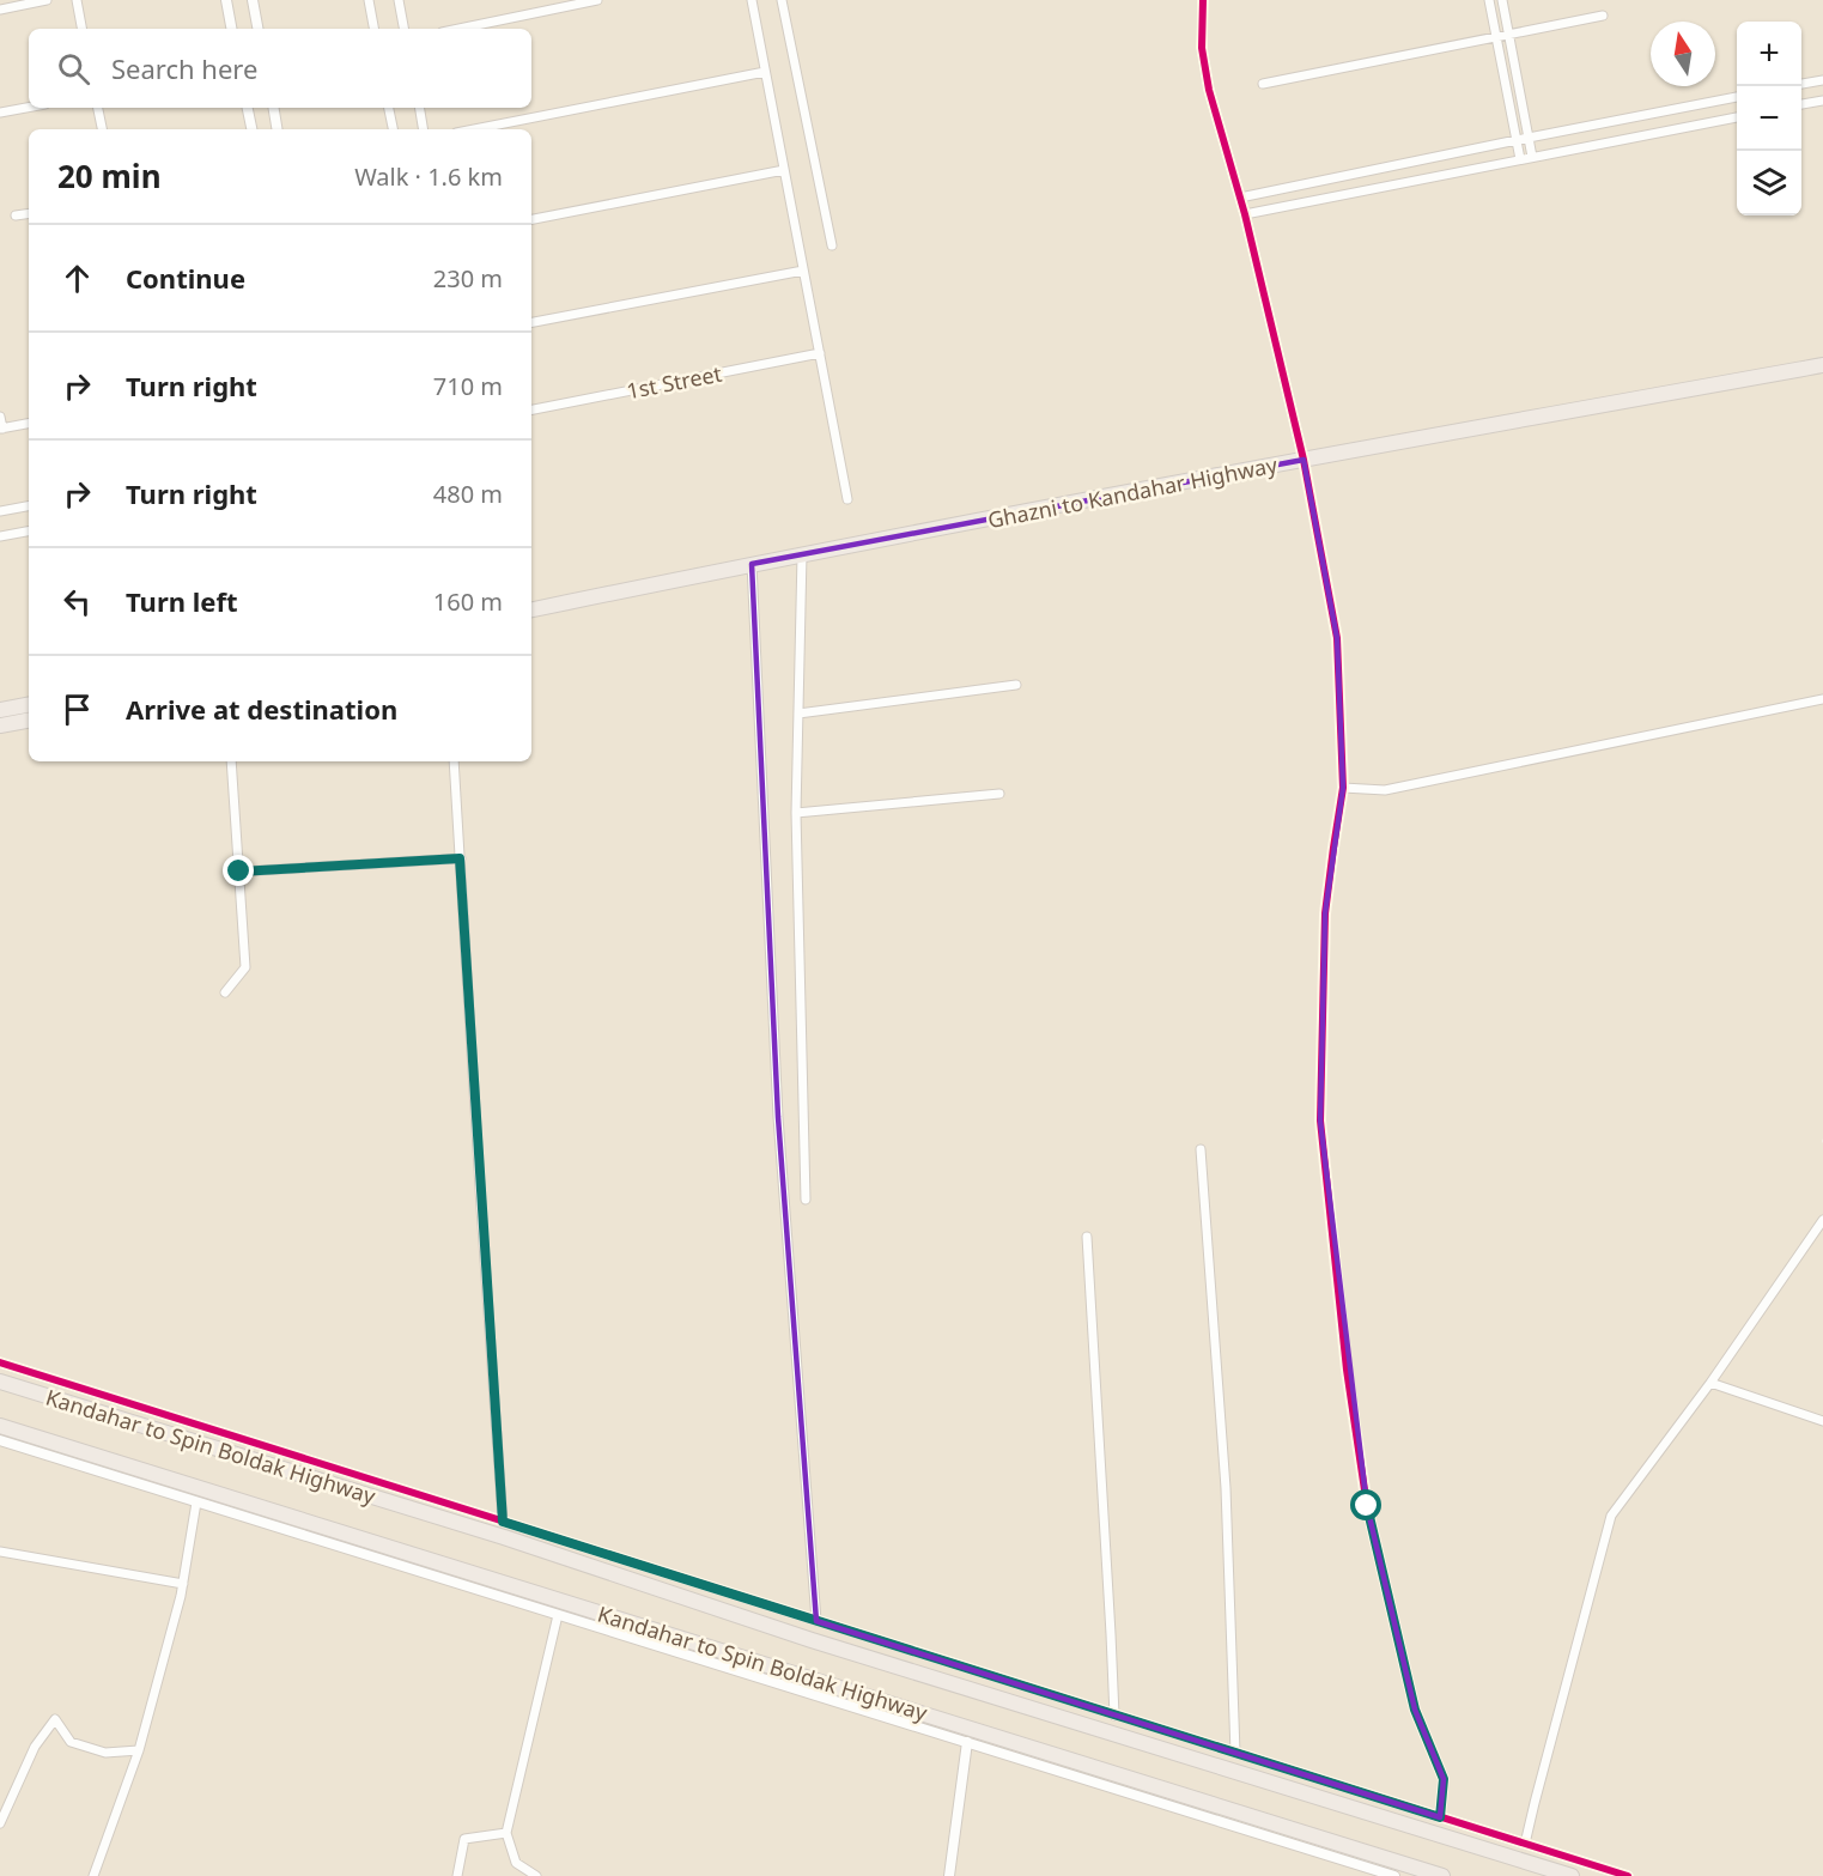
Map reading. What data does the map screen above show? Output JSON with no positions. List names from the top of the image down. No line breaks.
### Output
{"streets":{"highway":["Ghazni to Kandahar Highway","Kandahar to Spin Boldak Highway"],"street":["1st Street"]},"north":"top","page":{"map_buttons":["+","−"],"search":"Search here","heading":["20 min","Walk · 1.6 km"],"list":[["Continue","230 m"],["Turn right","710 m"],["Turn right","480 m"],["Turn left","160 m"],"Arrive at destination"]}}
